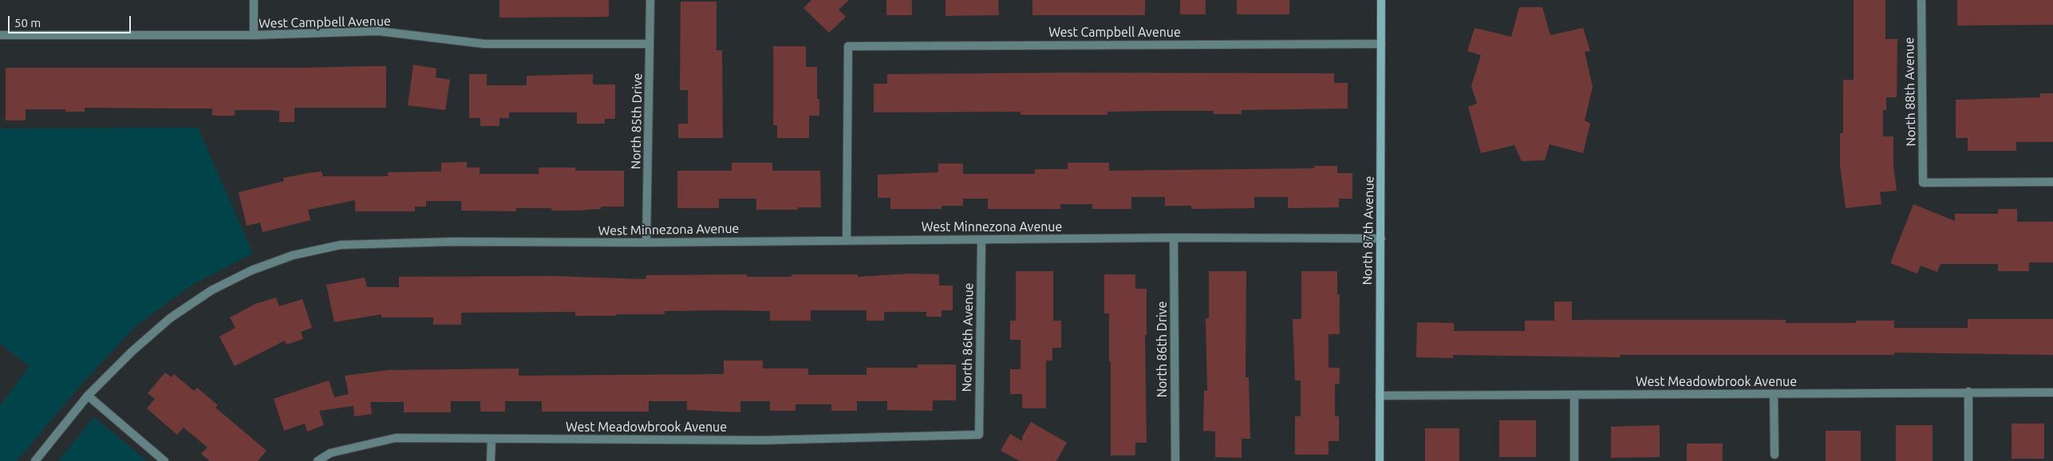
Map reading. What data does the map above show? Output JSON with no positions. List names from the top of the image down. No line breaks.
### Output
{"streets":{"street":["West Campbell Avenue","North 88th Avenue","North 85th Drive","West Minnezona Avenue","North 87th Avenue","North 86th Avenue","North 86th Drive","West Meadowbrook Avenue"]},"crossings":[["West Campbell Avenue","North 85th Drive"],["West Campbell Avenue","West Minnezona Avenue"],["West Campbell Avenue","North 87th Avenue"],["North 85th Drive","West Minnezona Avenue"],["West Minnezona Avenue","North 87th Avenue"],["West Minnezona Avenue","North 86th Avenue"],["West Minnezona Avenue","North 86th Drive"],["North 87th Avenue","West Meadowbrook Avenue"],["North 86th Avenue","West Meadowbrook Avenue"]],"scale_bar":"50 m"}
